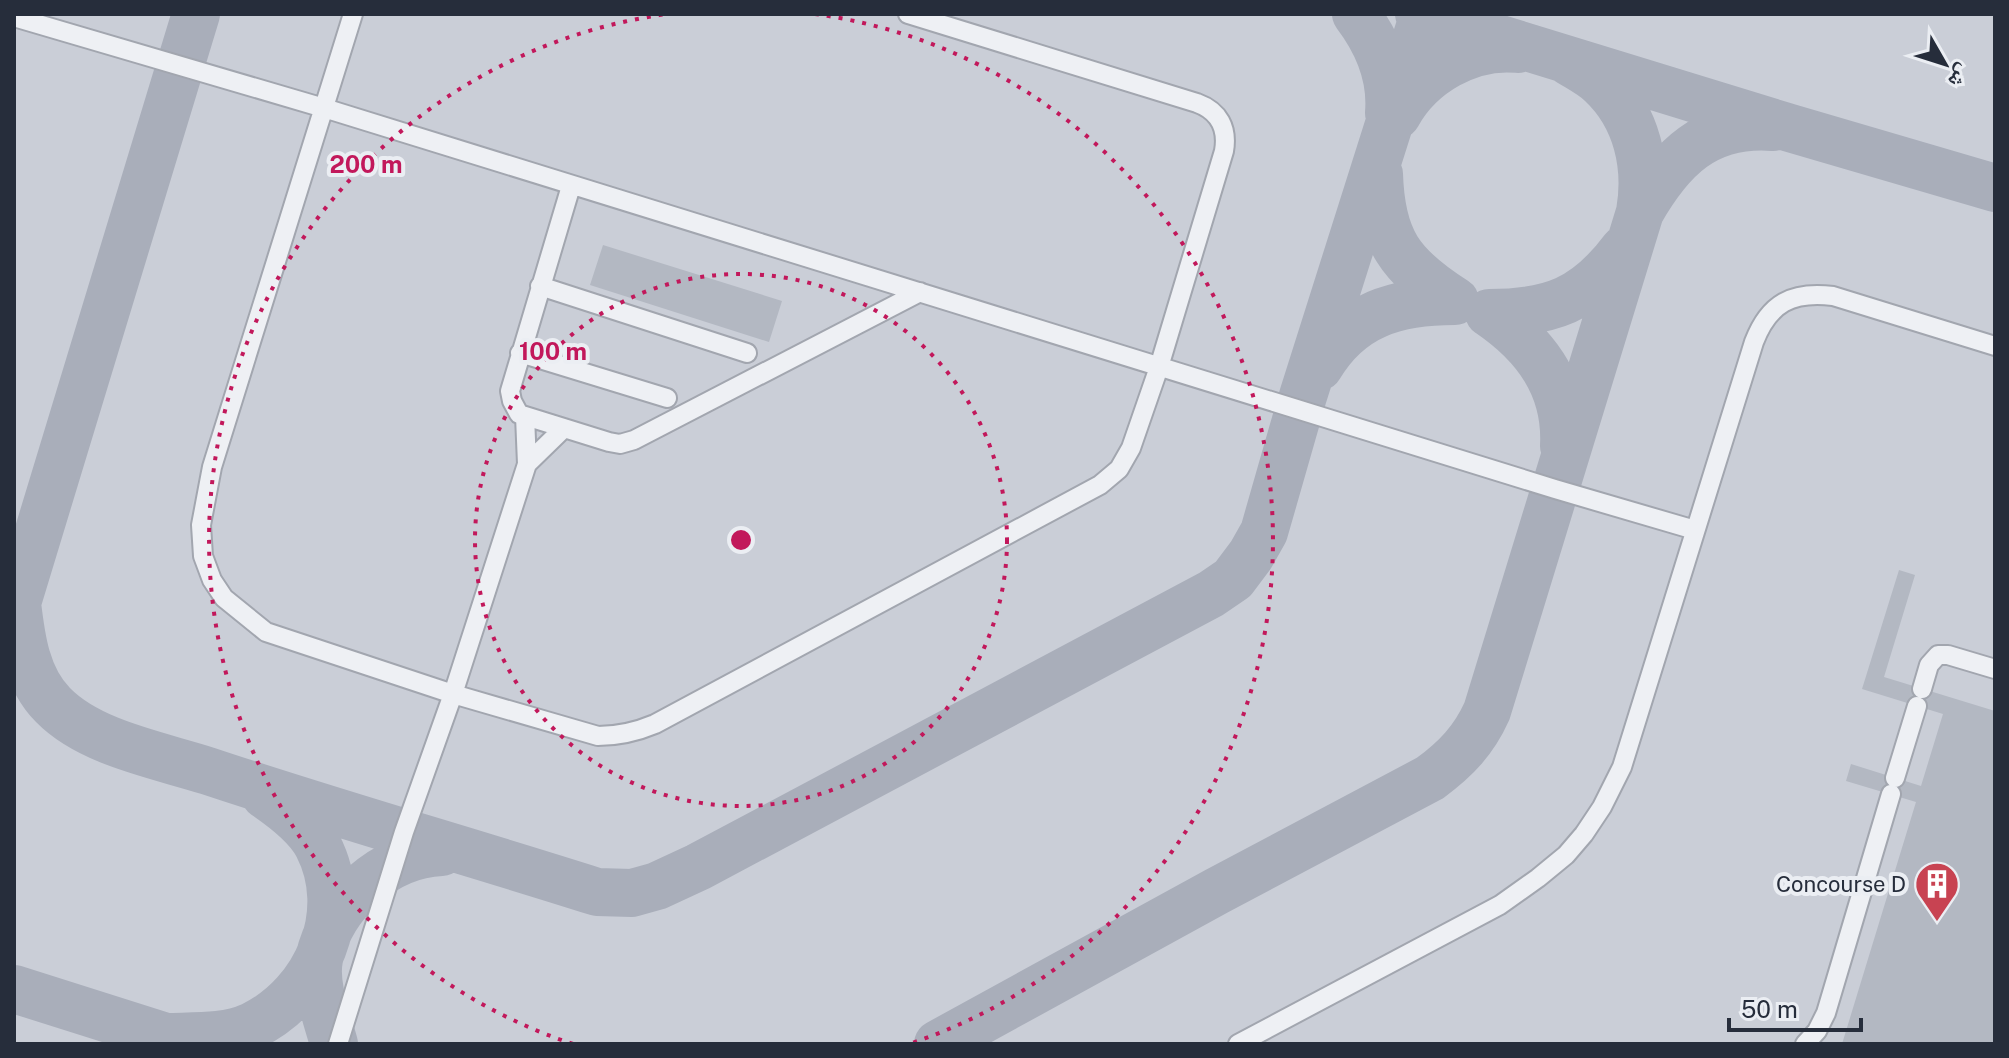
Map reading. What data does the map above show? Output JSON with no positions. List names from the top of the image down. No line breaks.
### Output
{"places":{"building":["Concourse D"]},"scale_bar":"50 m","north":"bottom right","rings":["200 m","100 m"]}
